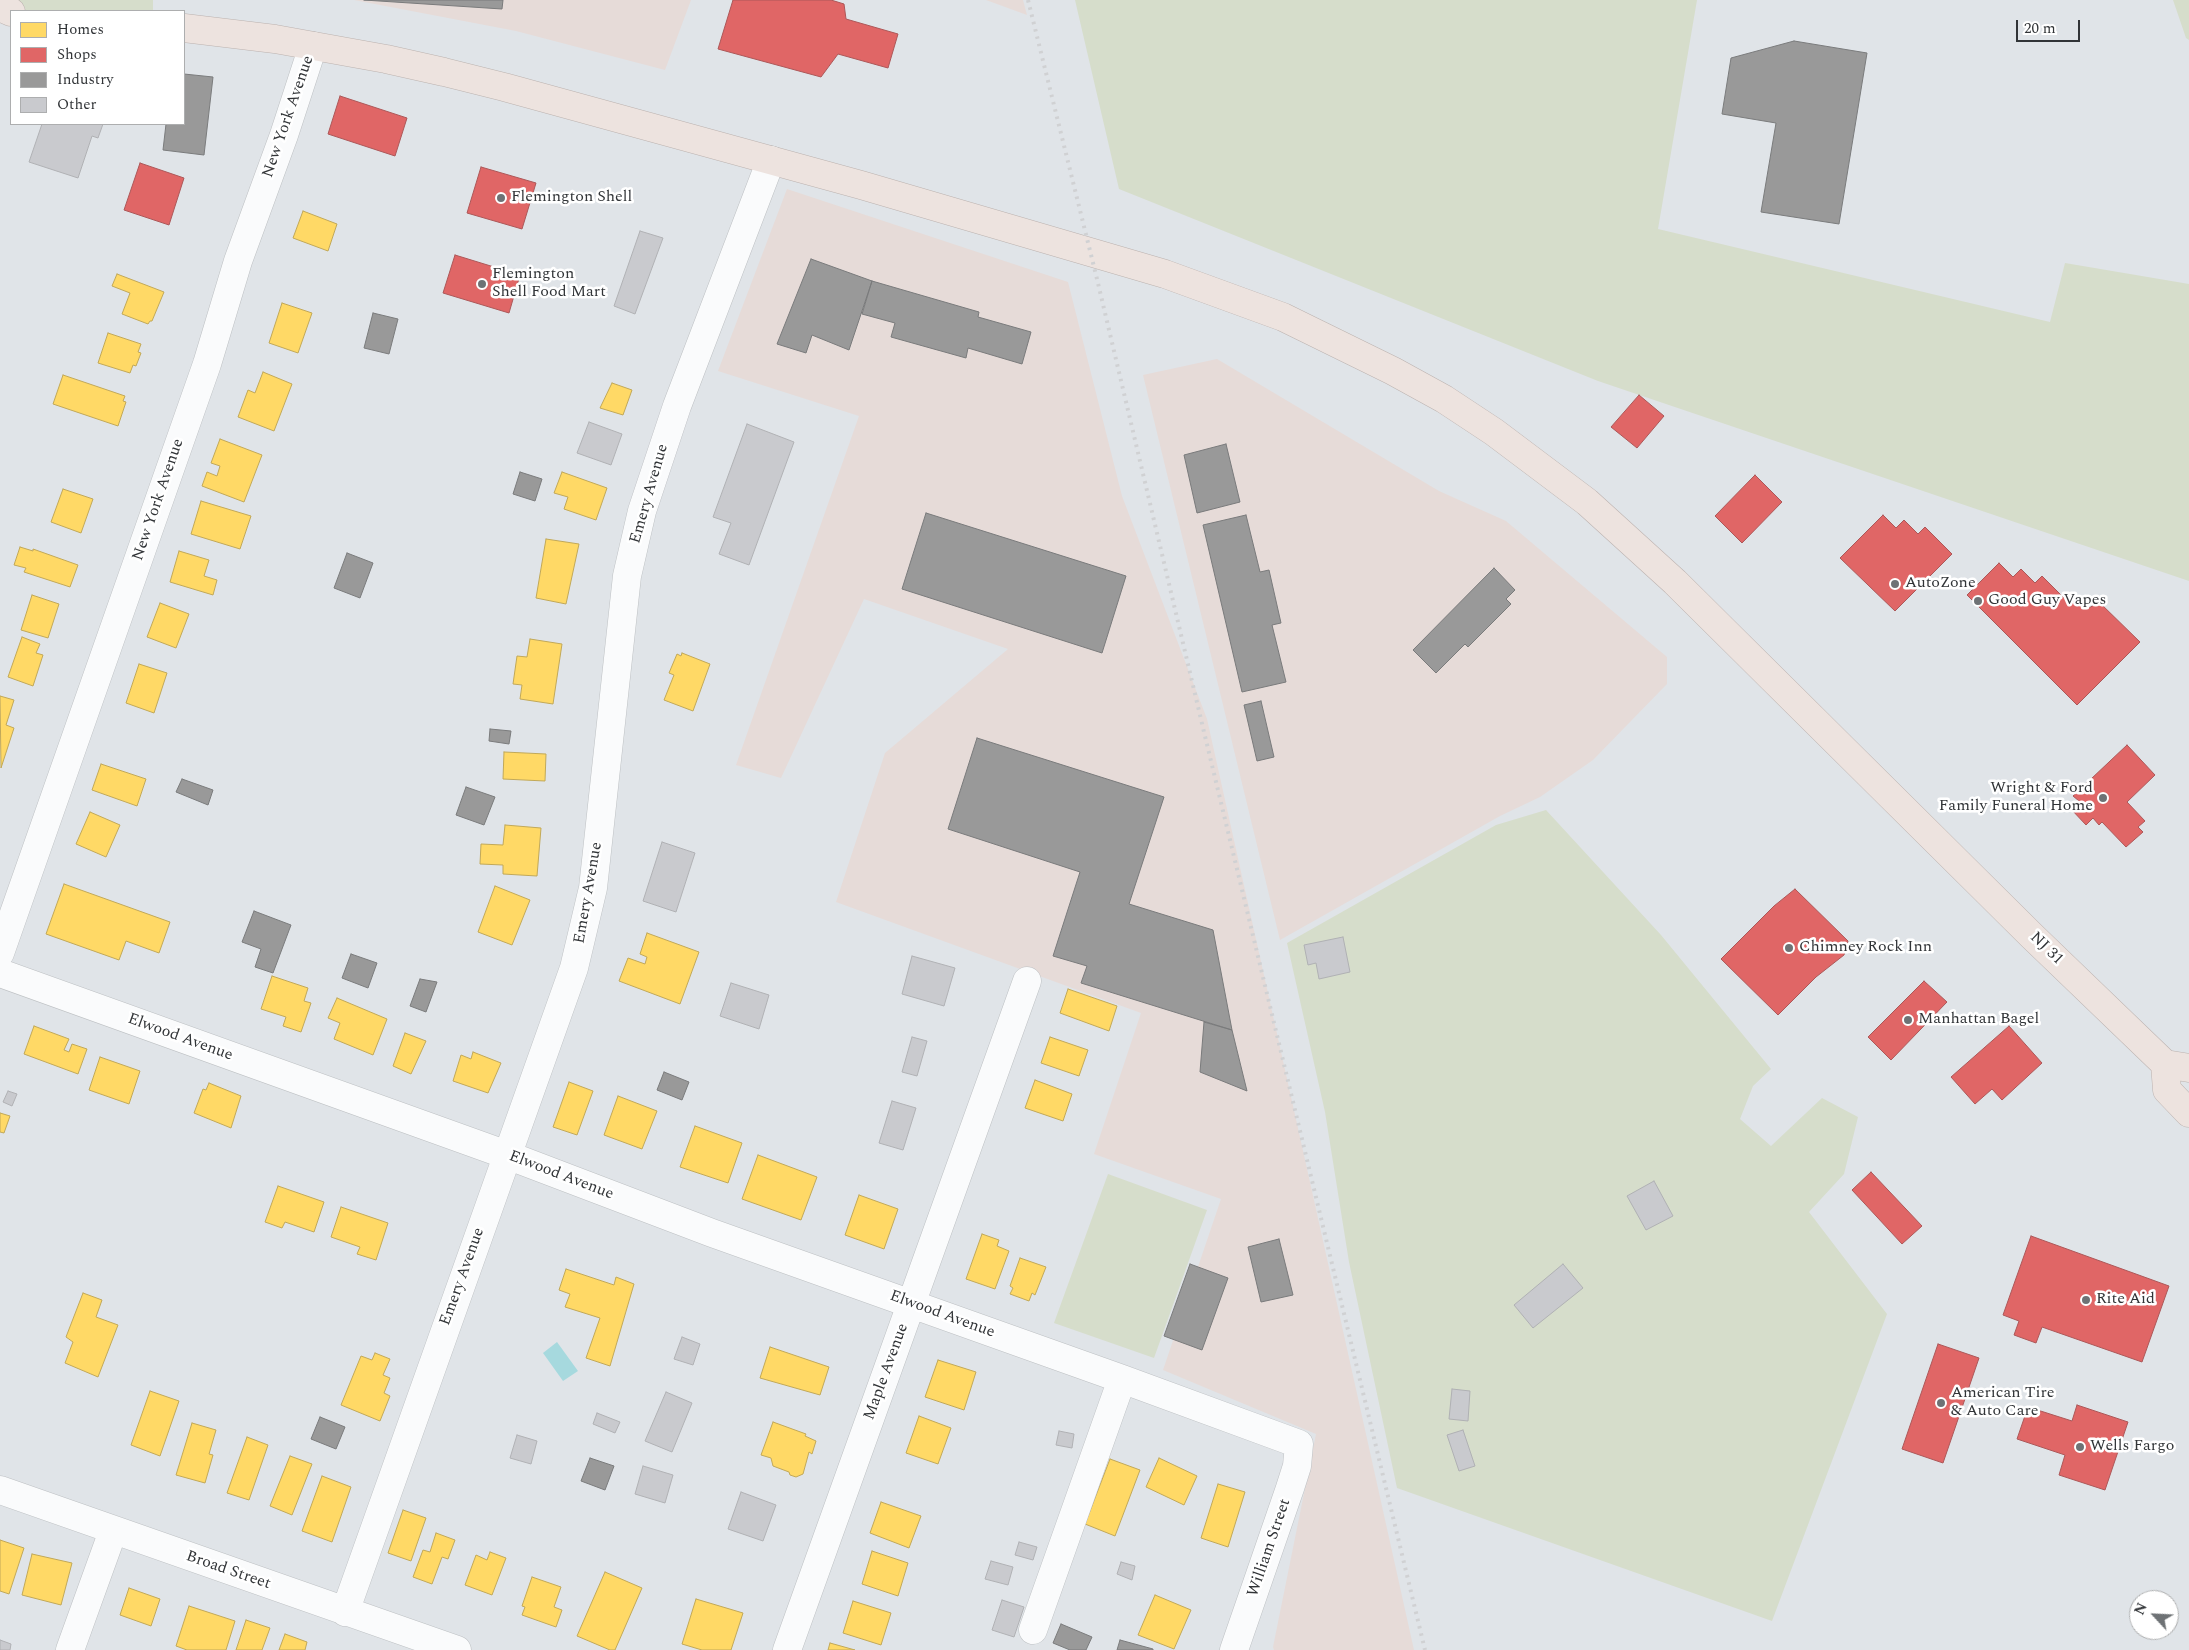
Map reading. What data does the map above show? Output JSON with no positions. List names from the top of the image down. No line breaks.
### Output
{"streets":{"highway":["NJ 31"],"street":["New York Avenue","Emery Avenue","Elwood Avenue","Maple Avenue","William Street","Broad Street"]},"crossings":[["New York Avenue","NJ 31"],["Emery Avenue","NJ 31"],["Emery Avenue","Elwood Avenue"],["Emery Avenue","Broad Street"],["Elwood Avenue","Maple Avenue"],["Elwood Avenue","William Street"]],"places":["Flemington Shell","Flemington Shell Food Mart","AutoZone","Good Guy Vapes","Wright & Ford Family Funeral Home","Chimney Rock Inn","Manhattan Bagel","Rite Aid","American Tire & Auto Care","Wells Fargo"],"legend":["Homes","Shops","Industry","Other"],"scale_bar":"20 m","north":"top left"}
